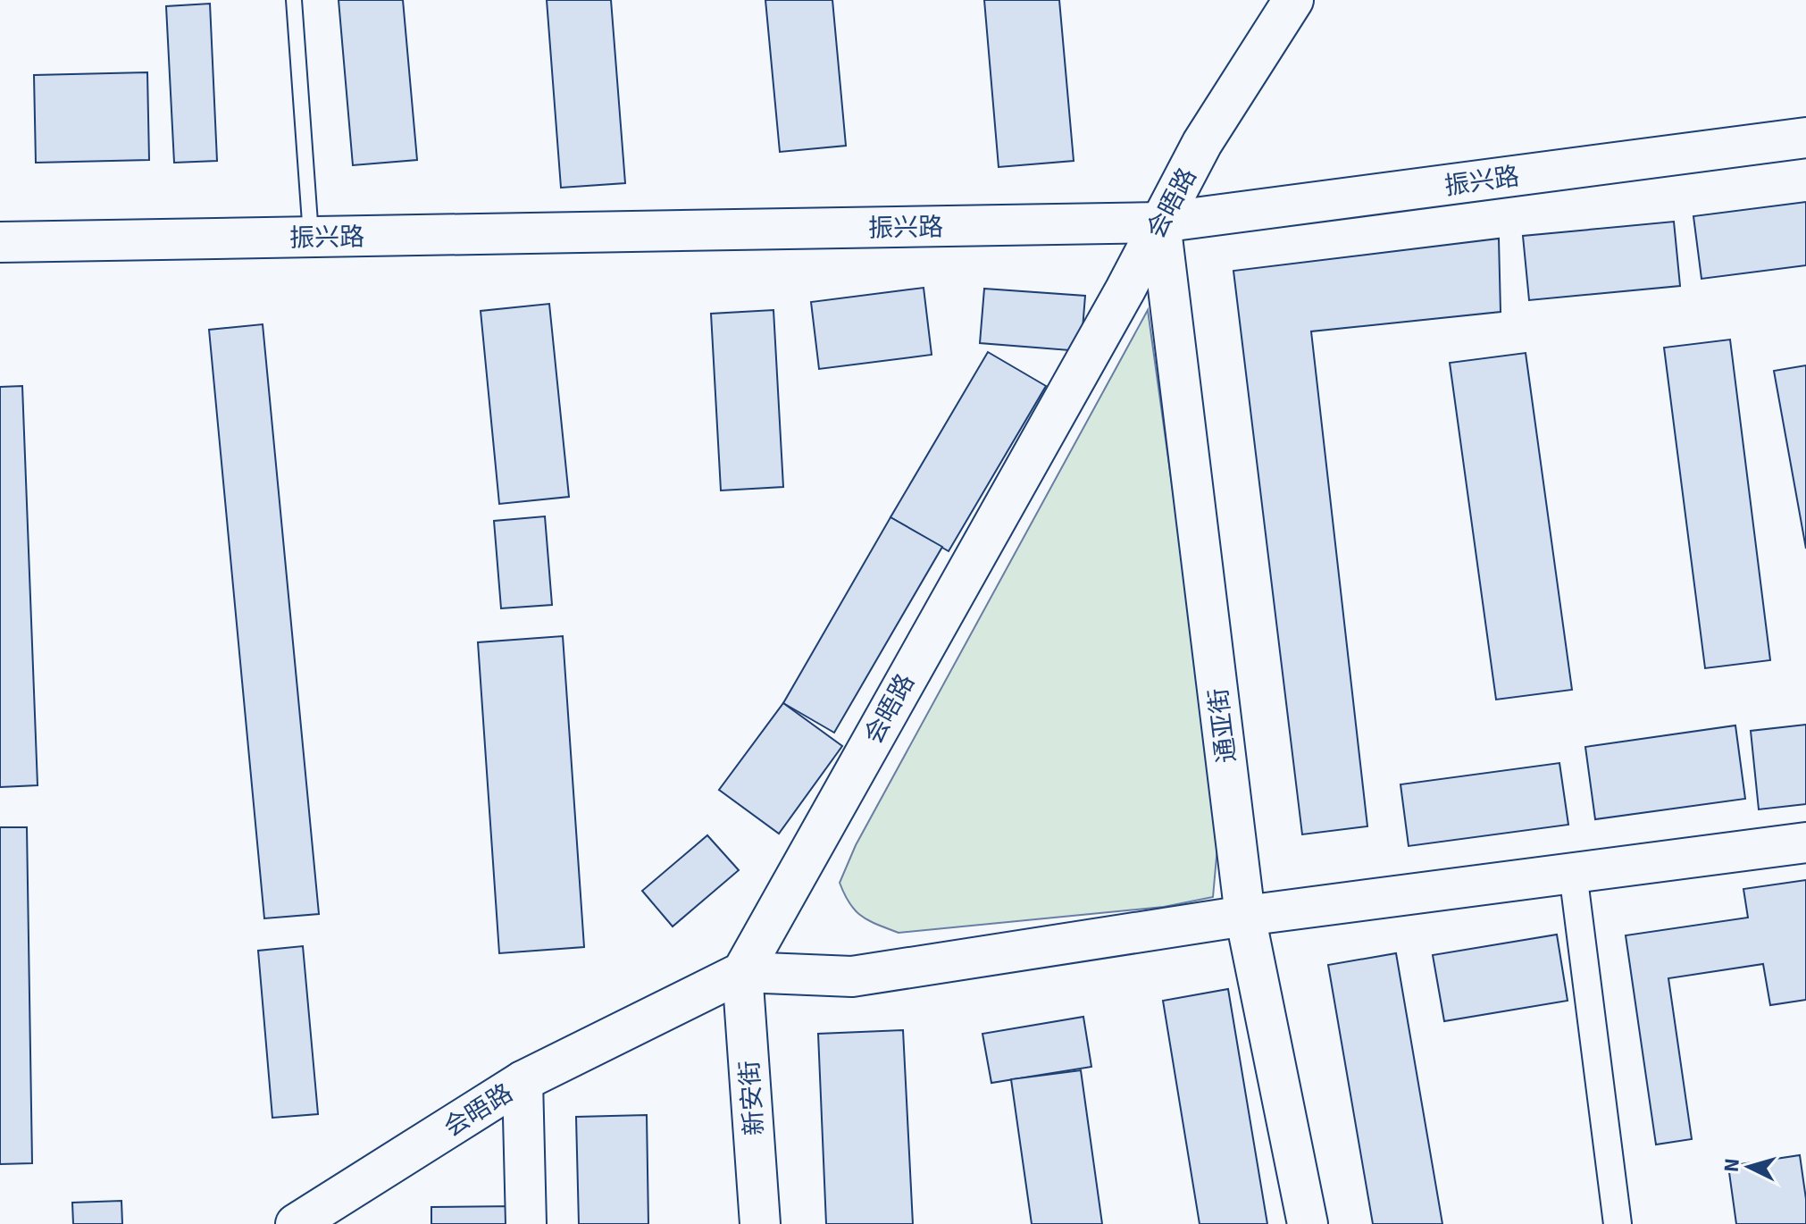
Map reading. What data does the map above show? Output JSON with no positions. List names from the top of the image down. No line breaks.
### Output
{"streets":{"street":["振兴路","会晤路","通亚街","新安街"]},"crossings":[["振兴路","会晤路"],["振兴路","通亚街"],["会晤路","通亚街"],["会晤路","新安街"]],"north":"left"}
